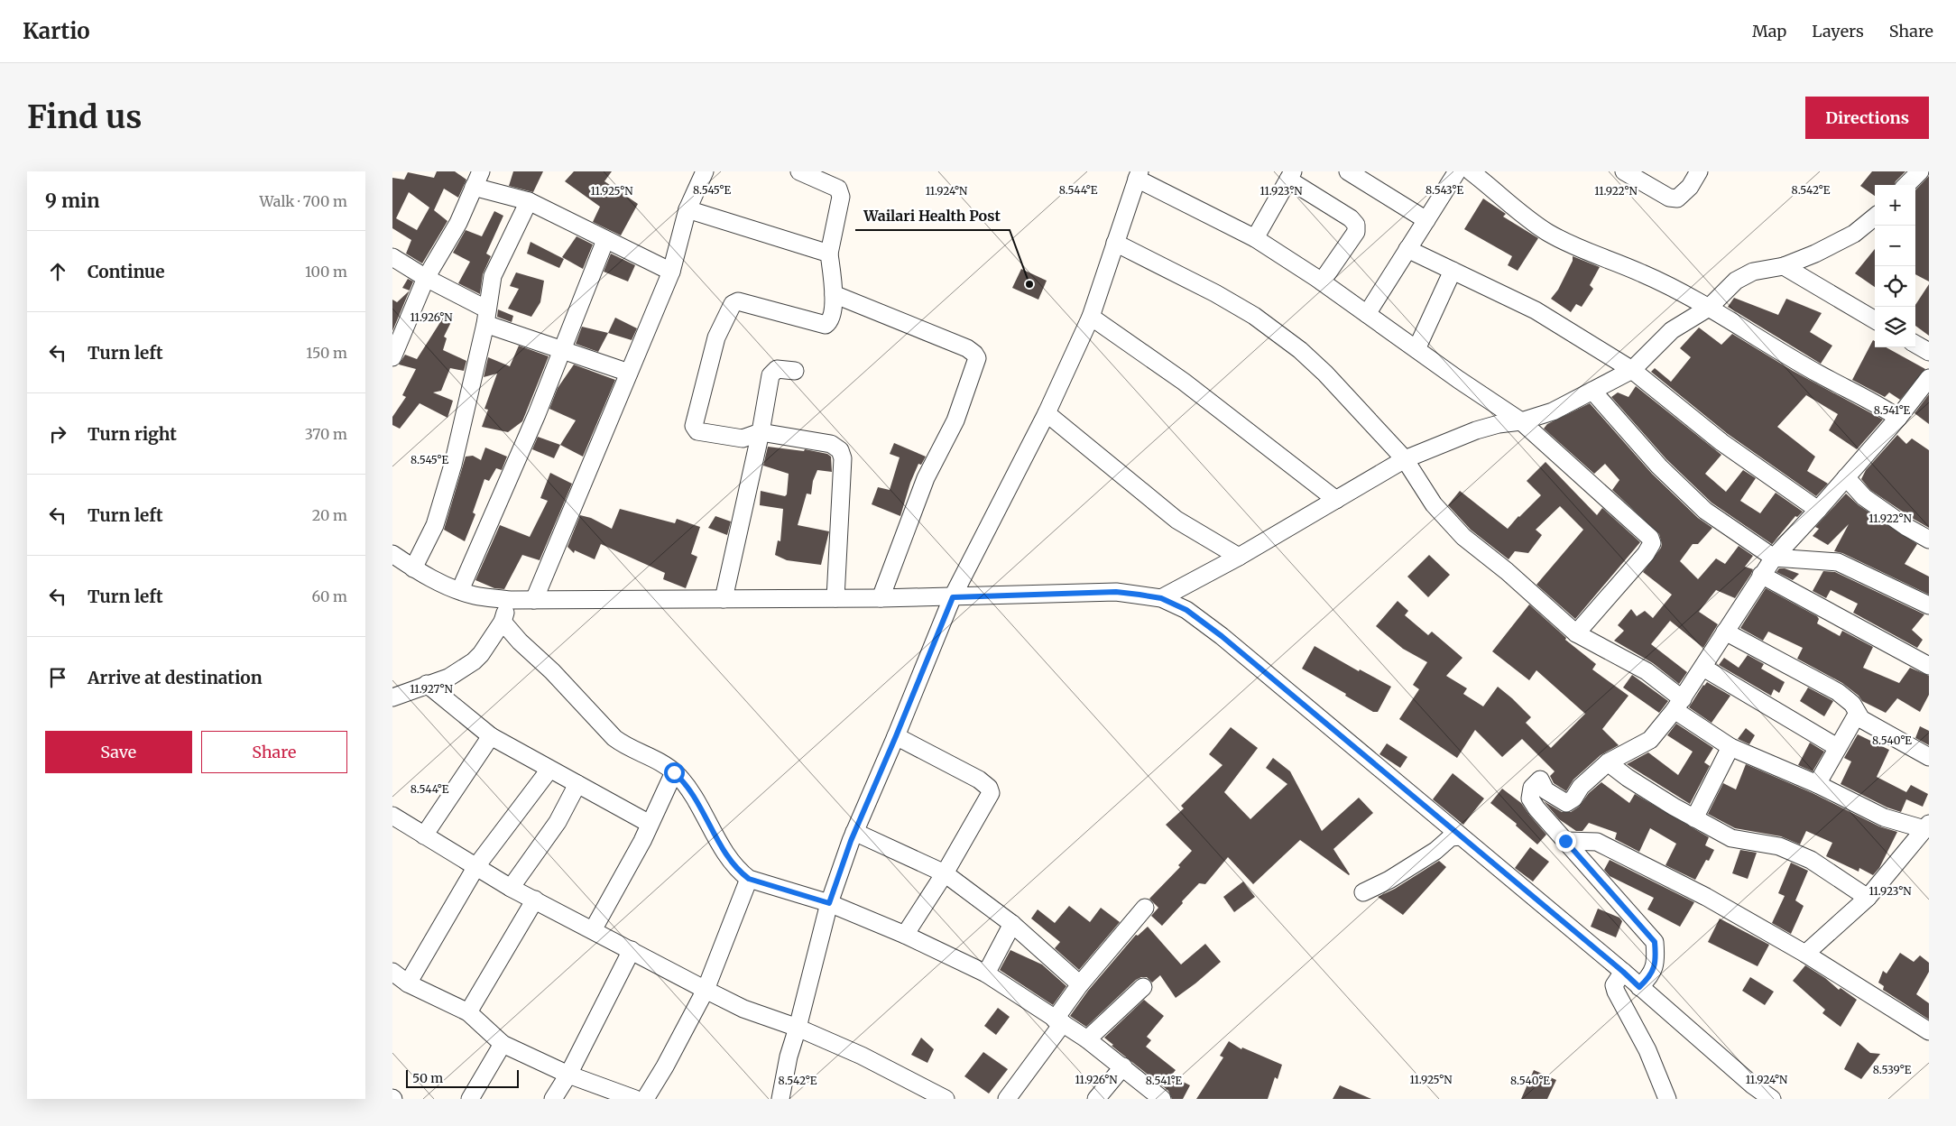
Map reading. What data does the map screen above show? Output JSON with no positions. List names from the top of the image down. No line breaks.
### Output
{"places":["Wailari Health Post"],"scale_bar":"50 m","page":{"header":"Kartio","nav":["Map","Layers","Share"],"buttons":["Directions",["Save","Share"]],"title":"Find us","heading":["9 min","Walk · 700 m"],"map_buttons":["+","−"],"list":[["Continue","100 m"],["Turn left","150 m"],["Turn right","370 m"],["Turn left","20 m"],["Turn left","60 m"],"Arrive at destination"],"scale":"50 m"},"coordinates":["8.545°E","8.544°E","8.543°E","8.542°E","11.925°N","11.924°N","11.923°N","11.922°N","11.926°N","8.541°E","11.927°N","8.540°E","8.539°E"]}
